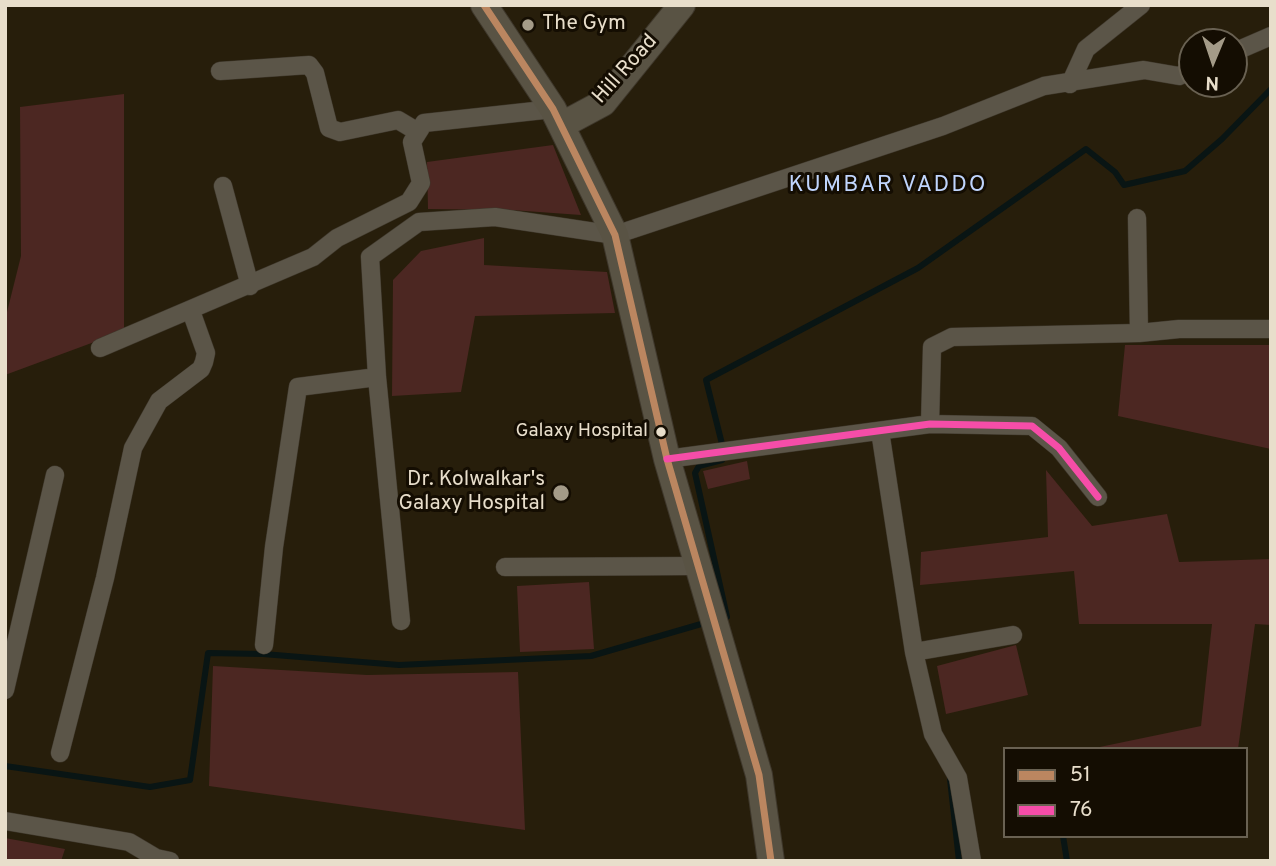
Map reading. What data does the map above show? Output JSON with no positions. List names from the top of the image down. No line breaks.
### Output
{"streets":{"main road":["Hill Road"]},"districts":["KUMBAR VADDO"],"places":["The Gym","Galaxy Hospital","Dr. Kolwalkar's Galaxy Hospital"],"lines":["transit line 51","transit line 76"],"legend":["51","76"],"north":"bottom"}
